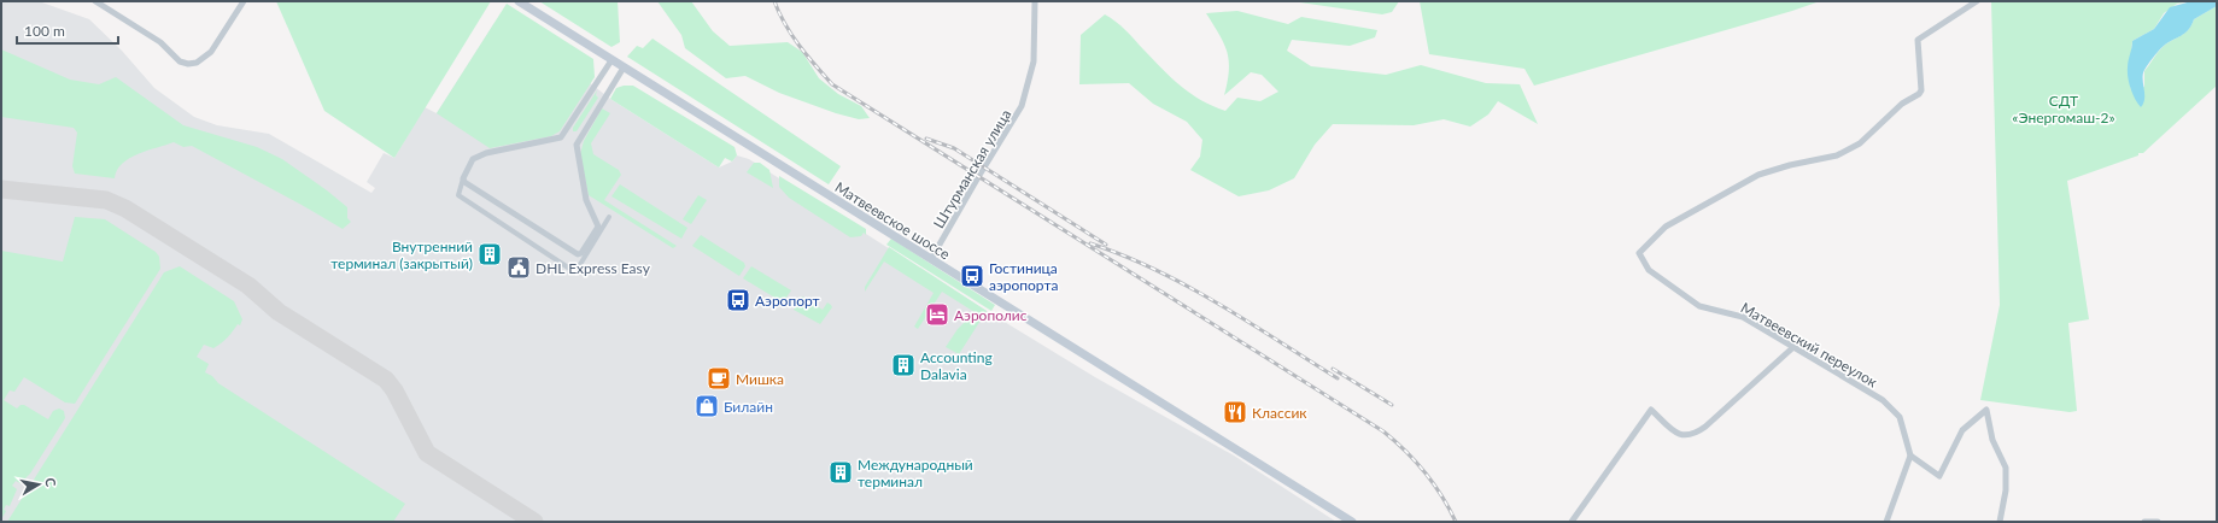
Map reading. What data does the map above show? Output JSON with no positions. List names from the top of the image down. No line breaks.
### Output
{"streets":{"main road":["Матвеевское шоссе"],"street":["Штурманская улица","Матвеевский переулок"]},"crossings":[["Штурманская улица","Матвеевское шоссе"]],"parks":["СДТ «Энергомаш-2»"],"places":{"building":["Внутренний терминал (закрытый)","Accounting Dalavia","Международный терминал"],"public building":["DHL Express Easy"],"bus stop":["Гостиница аэропорта","Аэропорт"],"hotel":["Аэрополис"],"cafe":["Мишка"],"shop":["Билайн"],"restaurant":["Классик"]},"scale_bar":"100 m","north":"right"}
